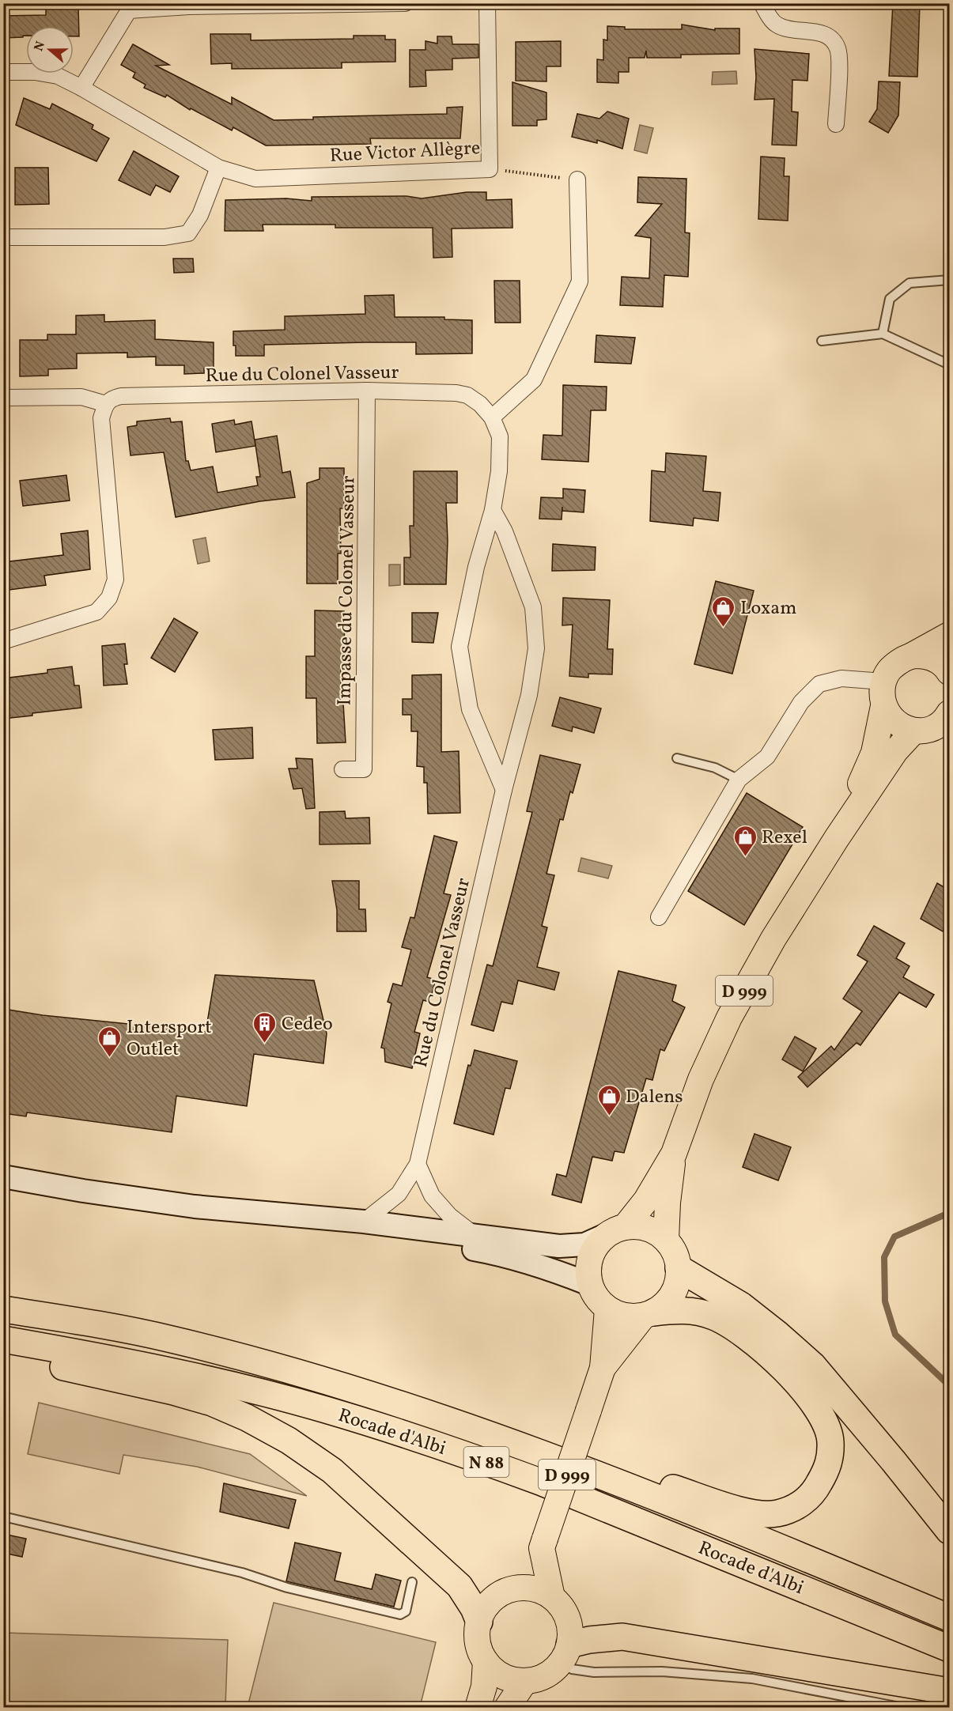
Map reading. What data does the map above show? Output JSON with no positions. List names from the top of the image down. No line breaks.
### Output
{"streets":{"highway":["Rocade d'Albi","N 88"],"main road":["D 999"],"street":["Rue Victor Allègre","Rue du Colonel Vasseur","Impasse du Colonel Vasseur"]},"crossings":[["Rue du Colonel Vasseur","Impasse du Colonel Vasseur"]],"places":{"shop":["Loxam","Rexel","Intersport Outlet","Dalens"],"building":["Cedeo"]},"north":"left"}
